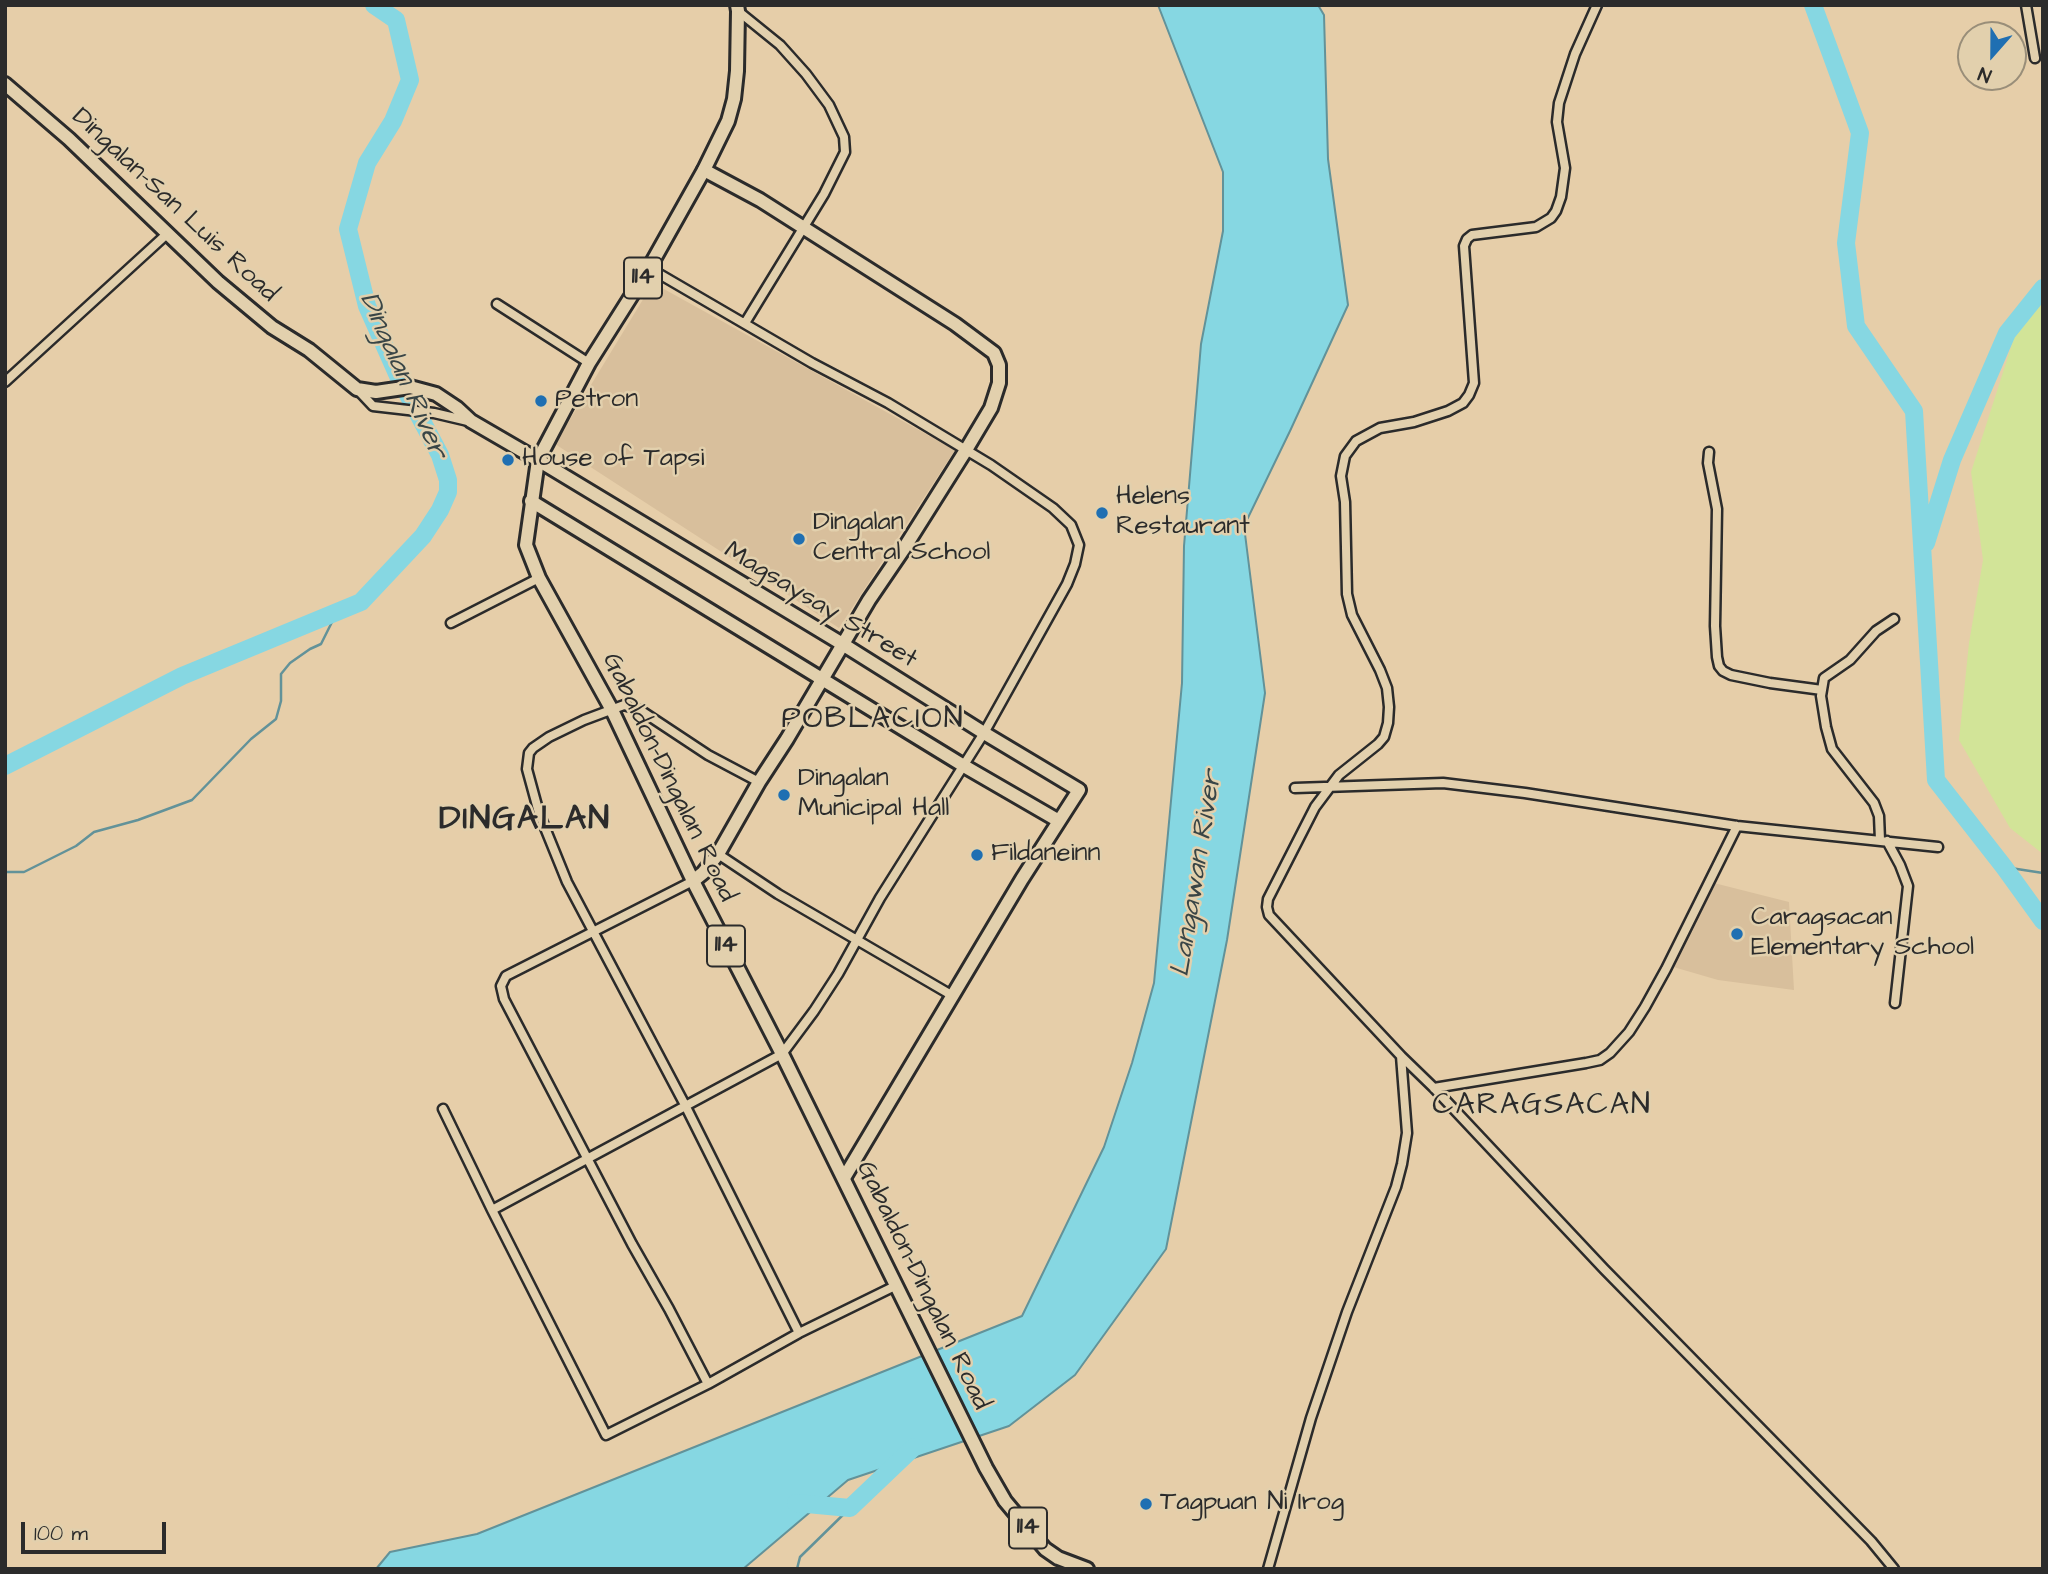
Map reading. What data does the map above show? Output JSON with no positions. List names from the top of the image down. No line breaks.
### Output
{"streets":{"street":["Dingalan-San Luis Road","114","Magsaysay Street","Gabaldon-Dingalan Road"]},"crossings":[["Dingalan-San Luis Road","Magsaysay Street"],["Magsaysay Street","Gabaldon-Dingalan Road"]],"districts":["POBLACION","DINGALAN","CARAGSACAN"],"water":["Dingalan River","Langawan River"],"places":["Petron","House of Tapsi","Helens Restaurant","Dingalan Central School","Dingalan Municipal Hall","Fildaneinn","Caragsacan Elementary School","Tagpuan Ni Irog"],"scale_bar":"100 m","north":"bottom"}
